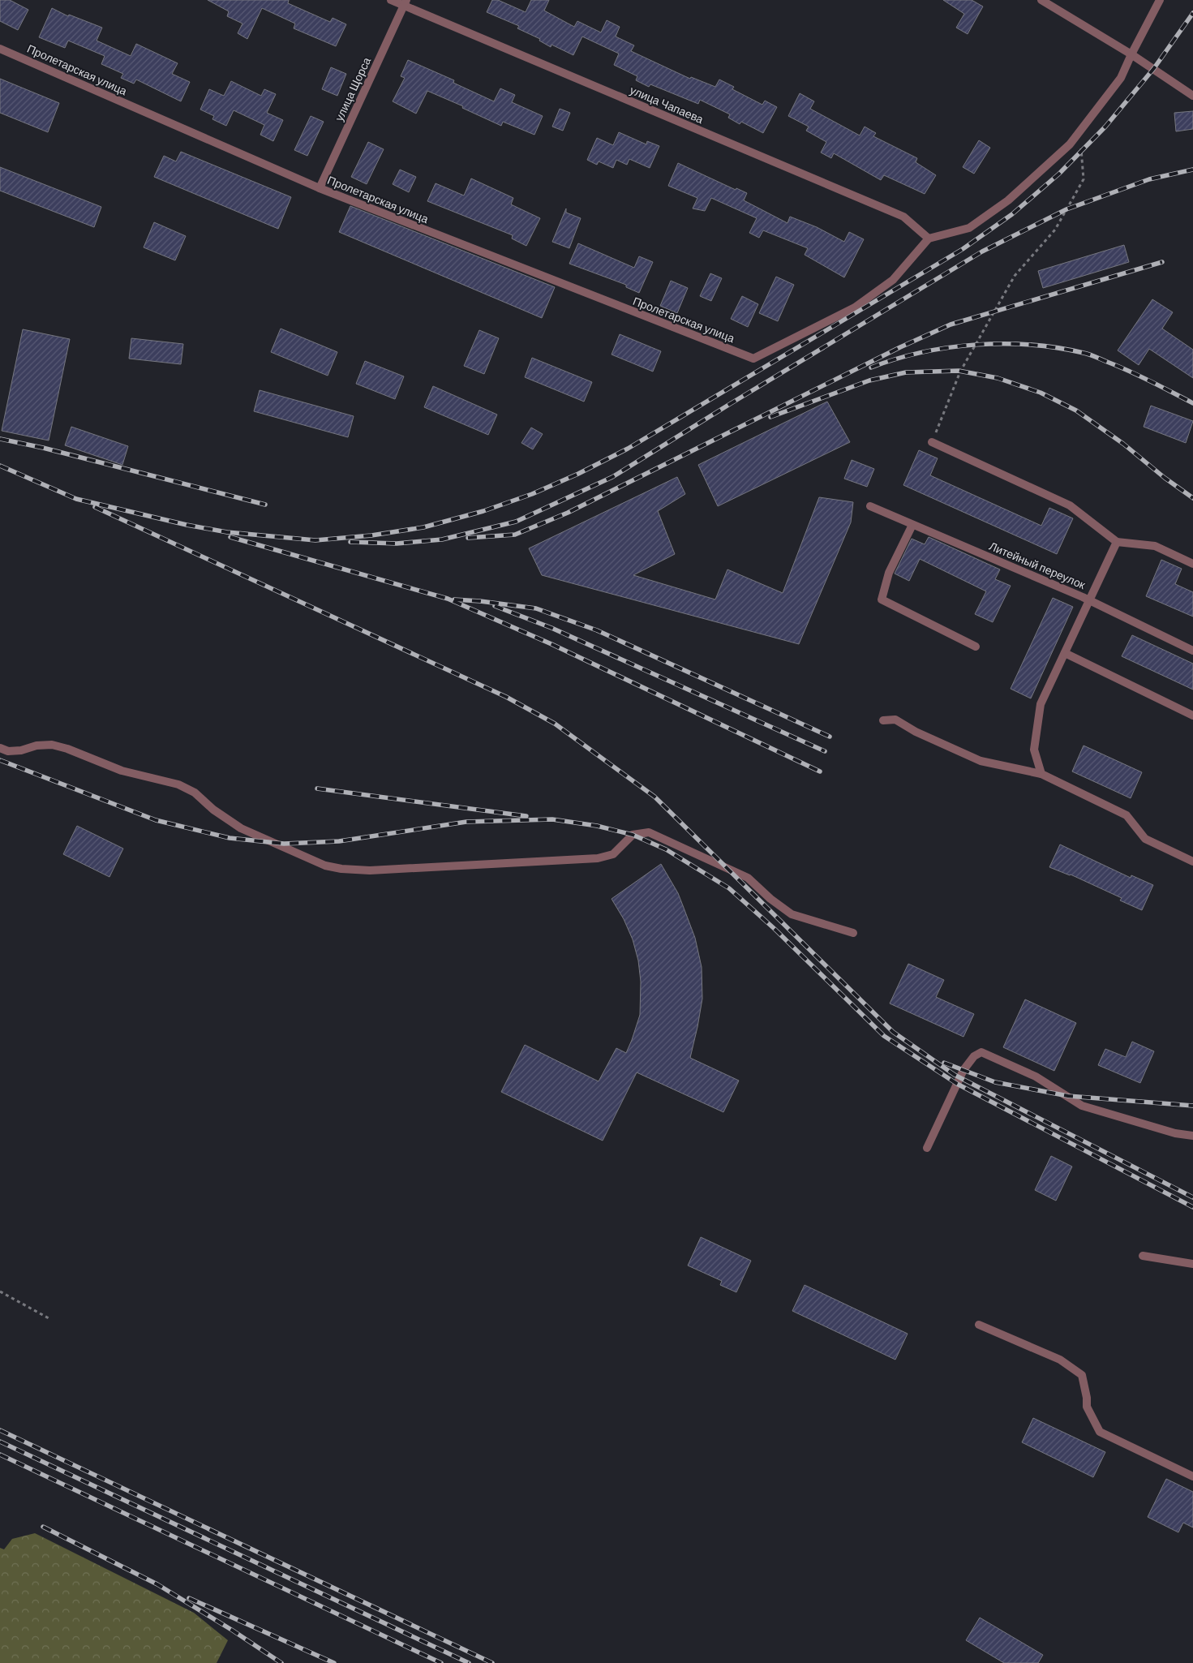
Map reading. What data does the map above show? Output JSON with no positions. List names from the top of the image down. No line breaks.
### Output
{"streets":{"street":["Пролетарская улица","улица Щорса","улица Чапаева","Литейный переулок"]},"crossings":[["Пролетарская улица","улица Щорса"],["Пролетарская улица","улица Чапаева"],["улица Щорса","улица Чапаева"]]}
